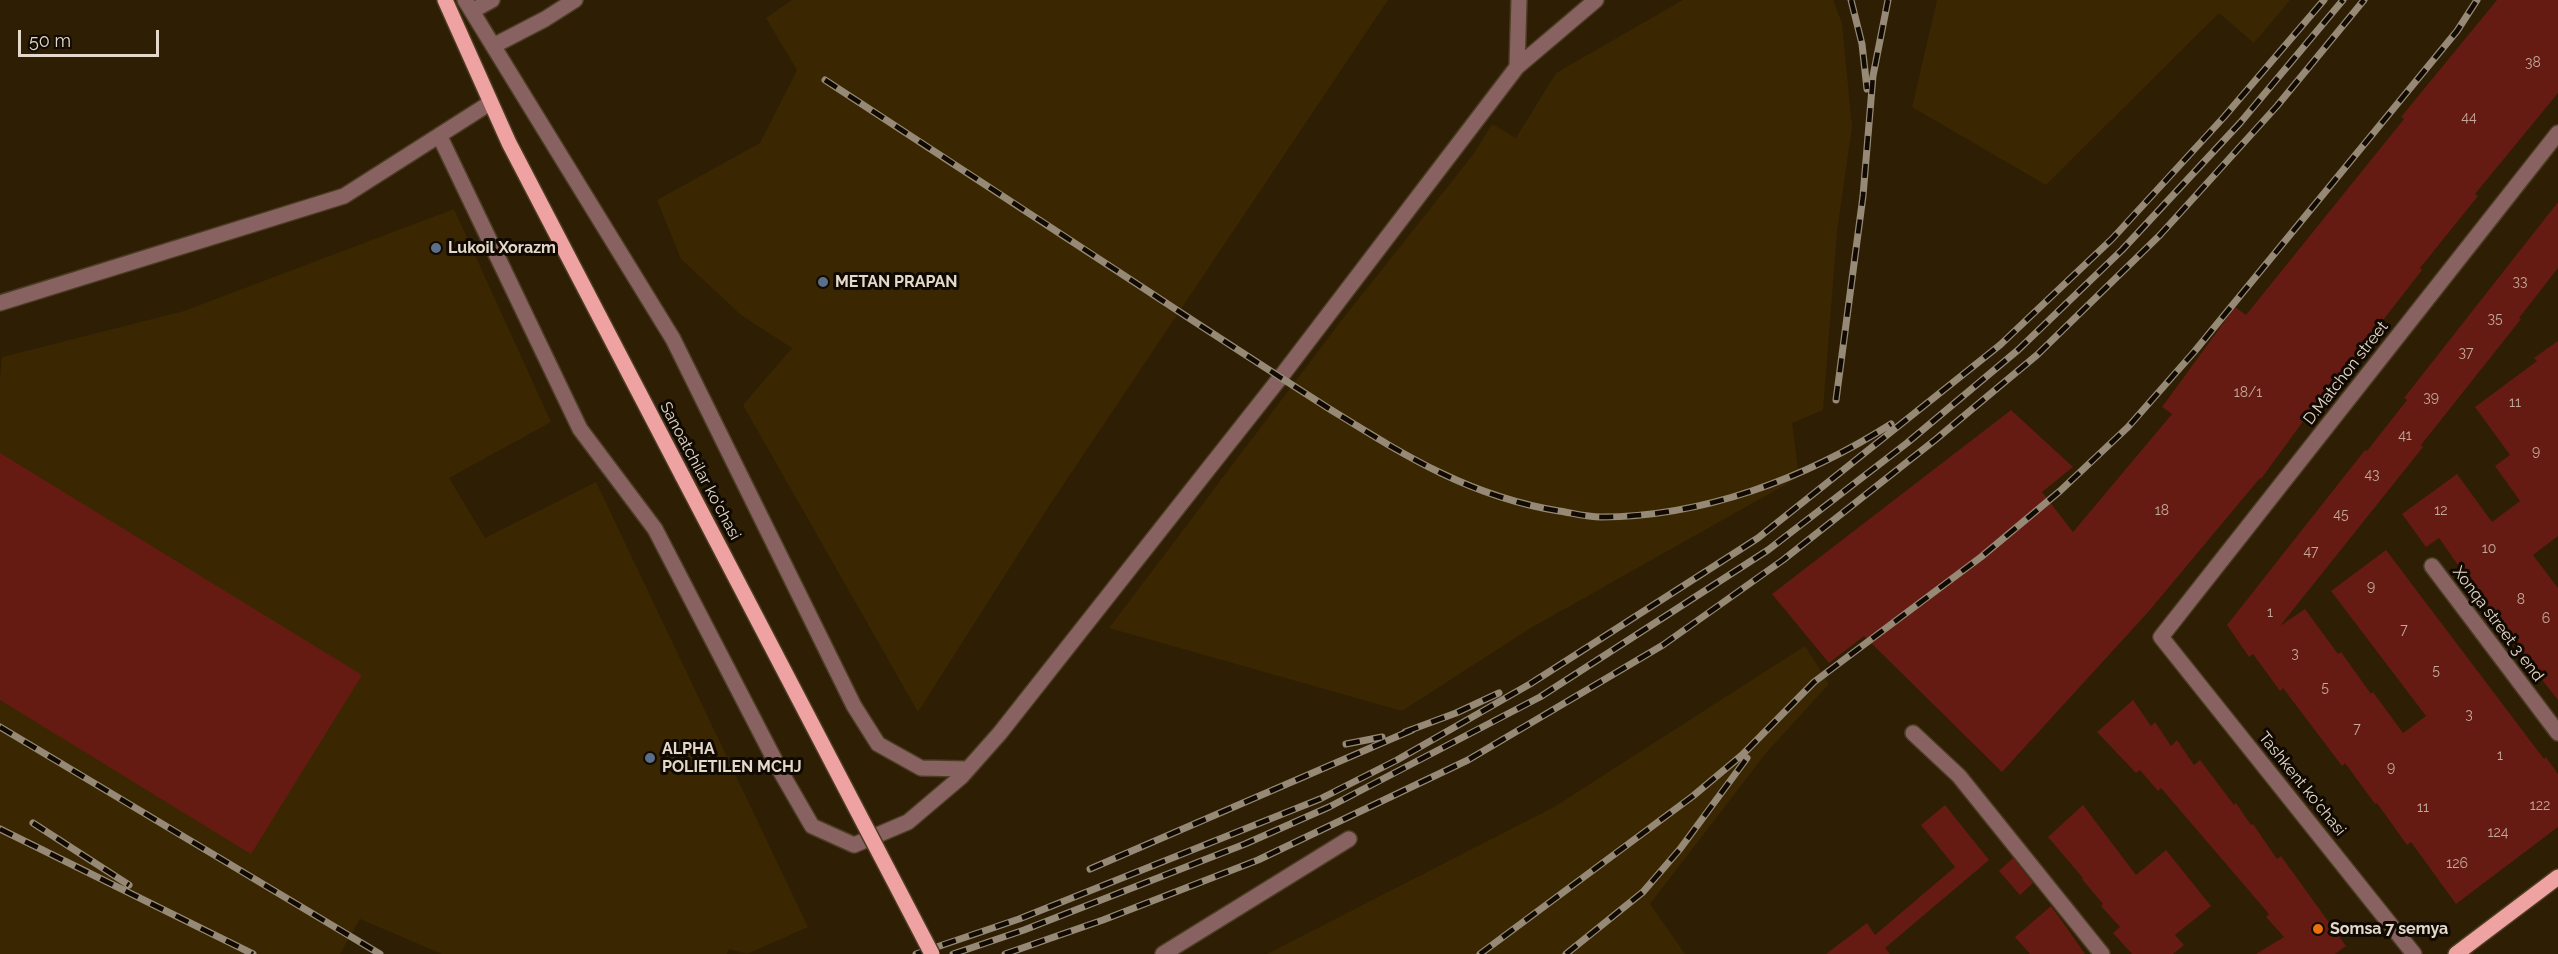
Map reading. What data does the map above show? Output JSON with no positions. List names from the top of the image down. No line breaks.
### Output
{"streets":{"main road":["Sanoatchilar ko'chasi"],"street":["D.Matchon street","Xonqa street 3 end","Tashkent ko'chasi"]},"crossings":[["D.Matchon street","Tashkent ko'chasi"]],"places":["Lukoil Xorazm","METAN PRAPAN","ALPHA POLIETILEN MCHJ","Somsa 7 semya"],"house_numbers":["38","44","33","35","37","18/1","39","11","41","9","43","18","12","45","10","47","9","8","1","6","7","3","5","5","3","7","1","9","122","11","124","126"],"scale_bar":"50 m"}
